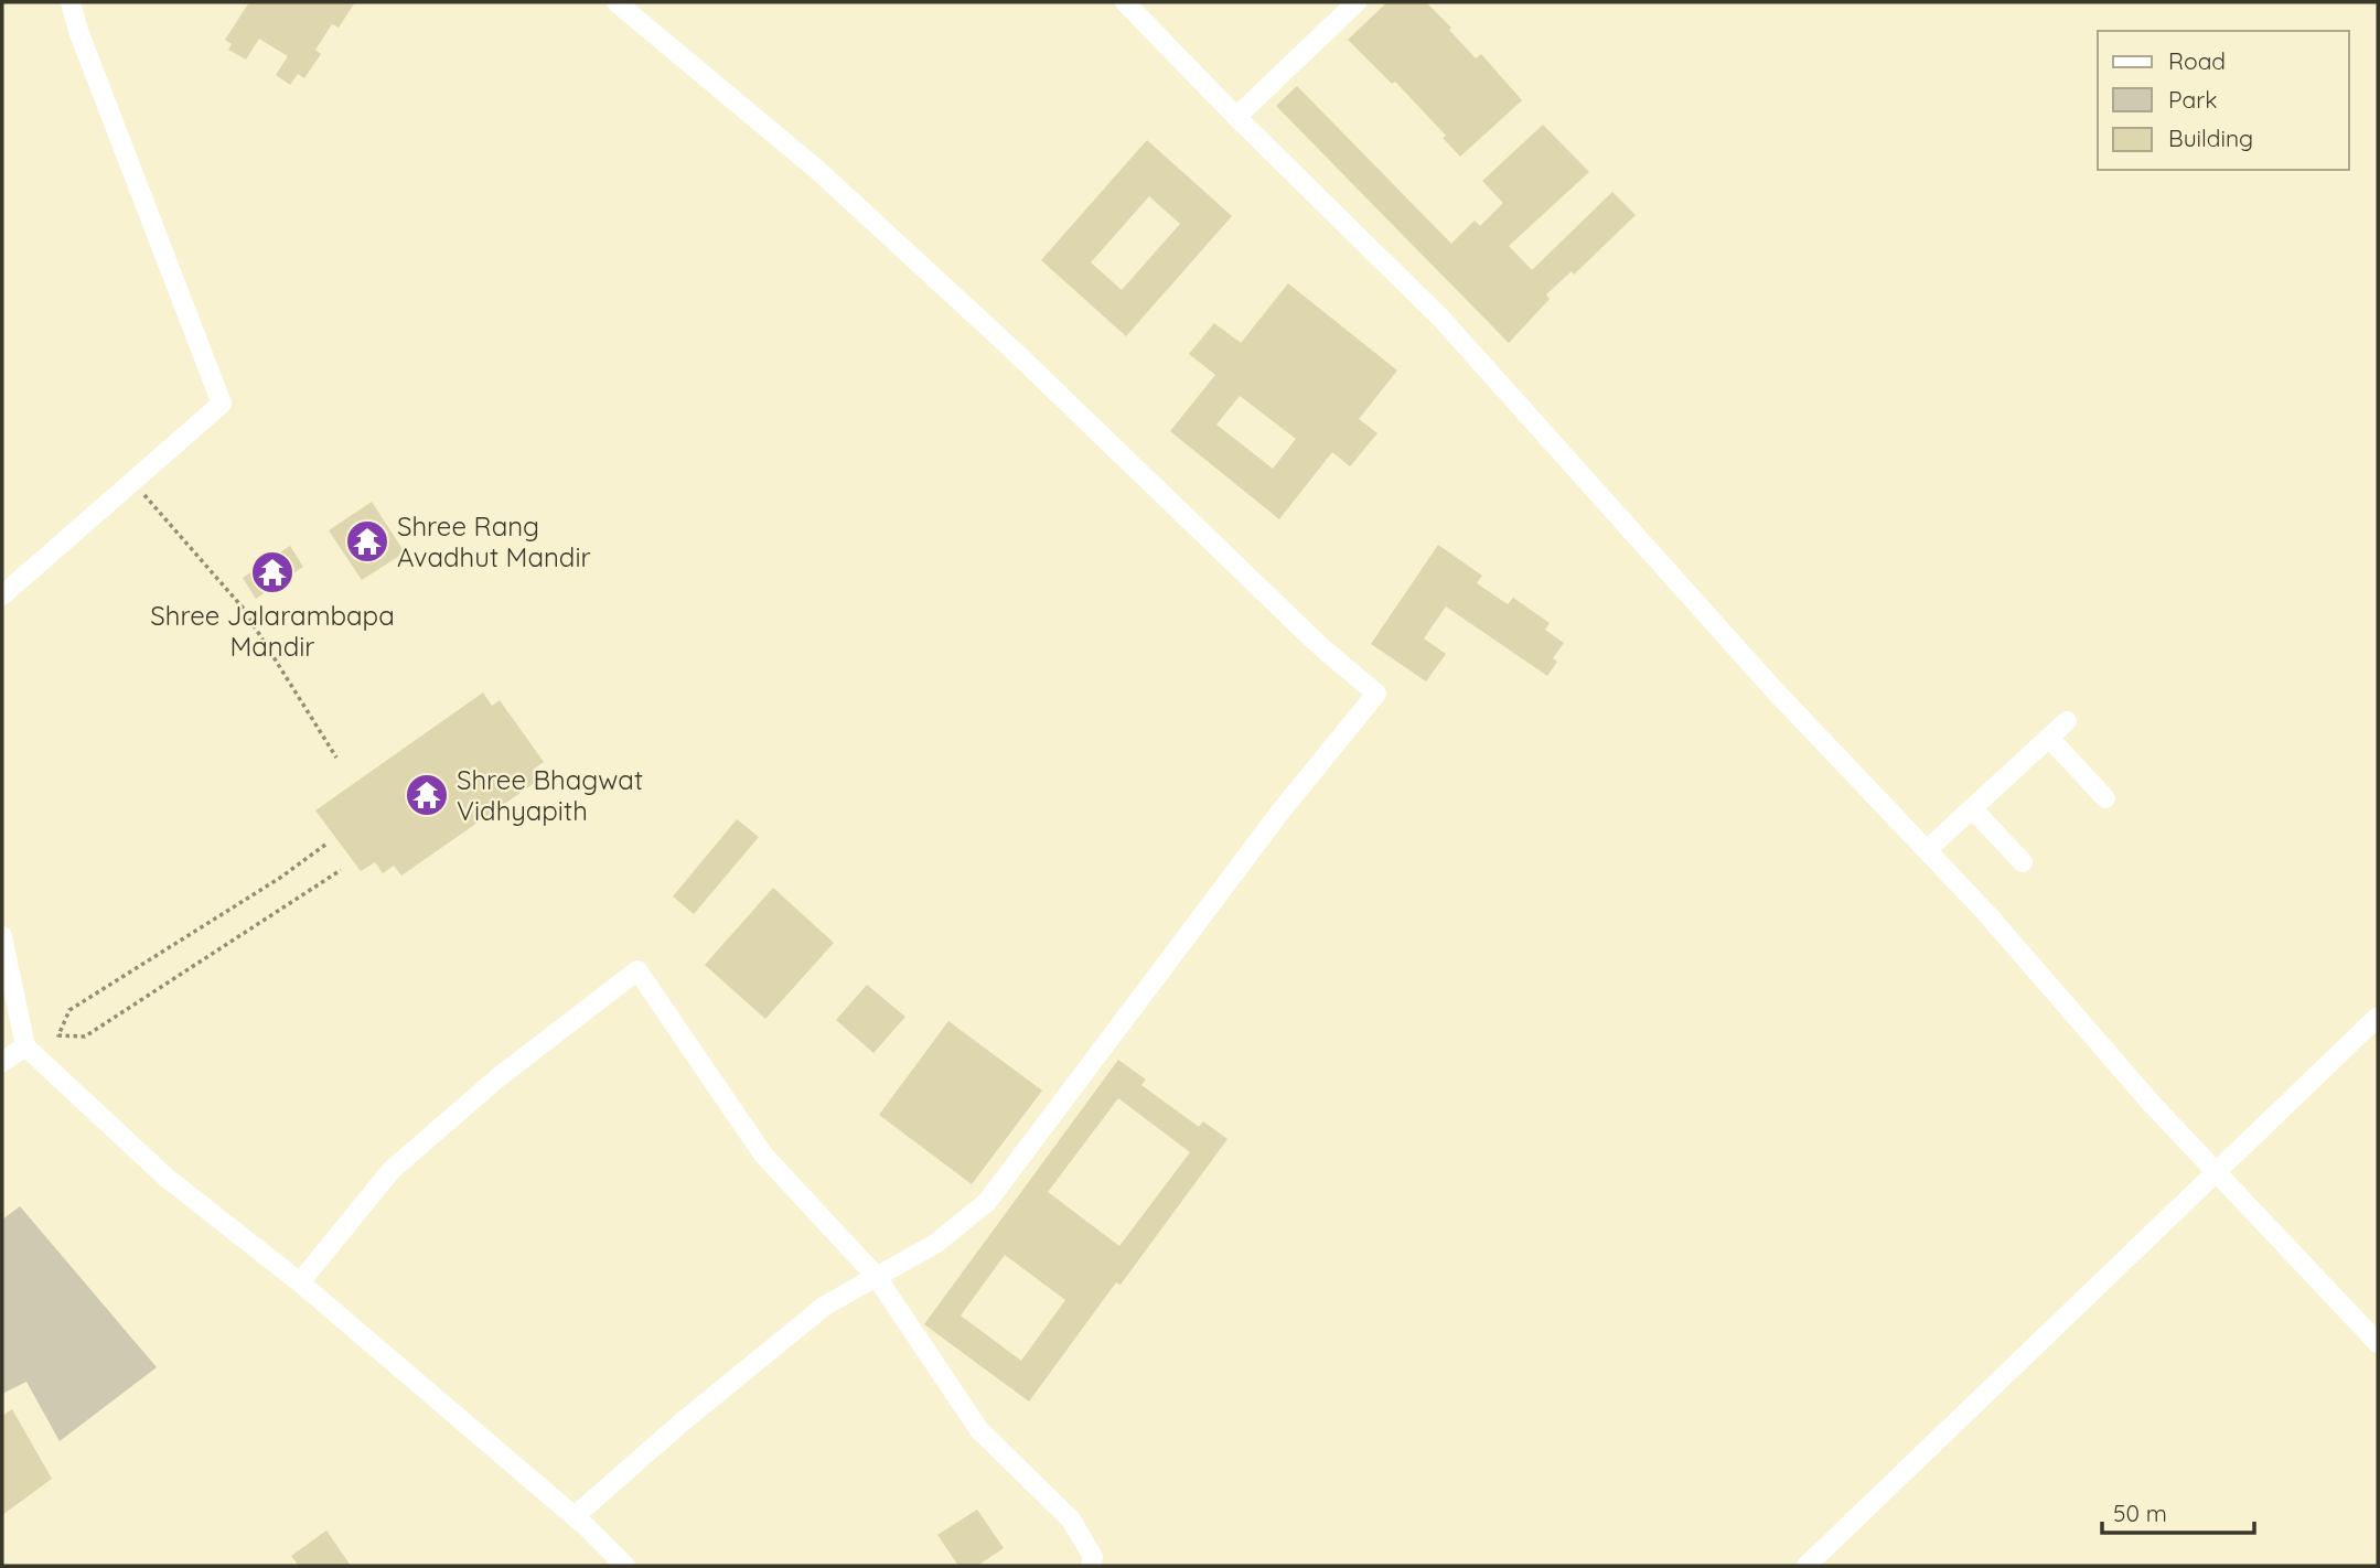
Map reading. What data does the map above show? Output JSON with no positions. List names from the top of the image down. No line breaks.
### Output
{"places":{"temple":["Shree Rang Avadhut Mandir","Shree Jalarambapa Mandir","Shree Bhagwat Vidhyapith"]},"legend":["Road","Park","Building"],"scale_bar":"50 m"}
